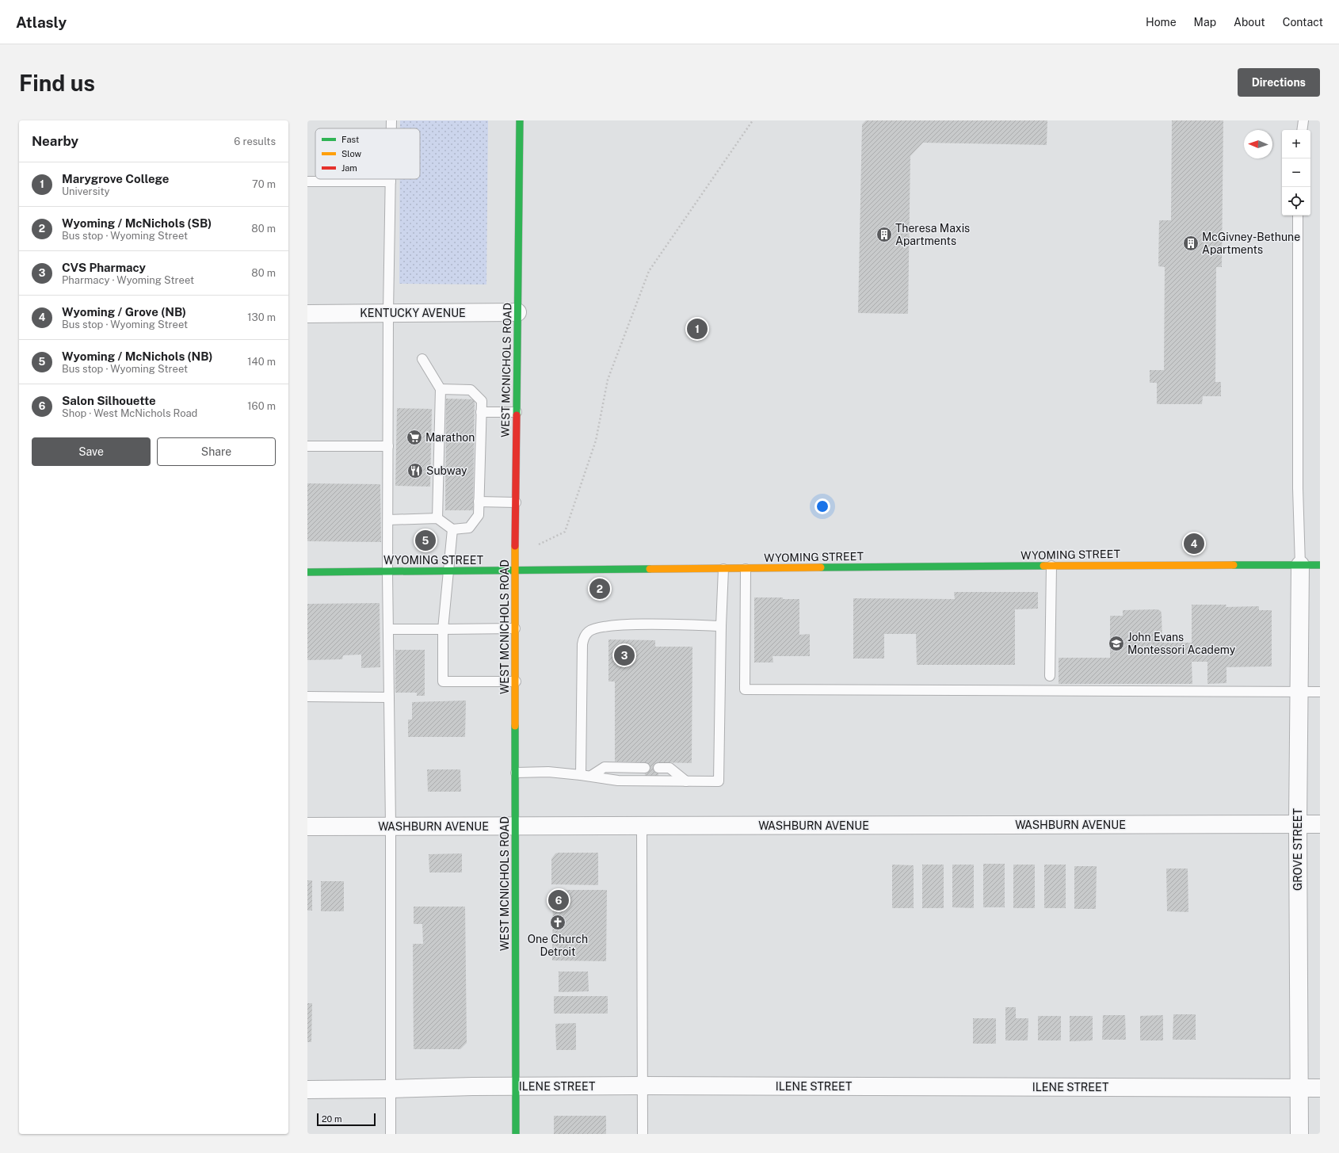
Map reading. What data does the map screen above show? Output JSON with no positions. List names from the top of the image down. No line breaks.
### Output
{"streets":{"main road":["WEST MCNICHOLS ROAD","WYOMING STREET"],"street":["KENTUCKY AVENUE","WASHBURN AVENUE","GROVE STREET","ILENE STREET"]},"crossings":[["KENTUCKY AVENUE","WEST MCNICHOLS ROAD"],["WEST MCNICHOLS ROAD","WYOMING STREET"],["WEST MCNICHOLS ROAD","WASHBURN AVENUE"],["WEST MCNICHOLS ROAD","ILENE STREET"],["WYOMING STREET","GROVE STREET"],["WASHBURN AVENUE","GROVE STREET"],["GROVE STREET","ILENE STREET"]],"places":{"building":["Theresa Maxis Apartments","McGivney-Bethune Apartments"],"supermarket":["Marathon"],"restaurant":["Subway"],"school or university":["John Evans Montessori Academy"],"church":["One Church Detroit"]},"legend":["Fast","Slow","Jam"],"scale_bar":"20 m","north":"left","page":{"header":"Atlasly","nav":["Home","Map","About","Contact"],"buttons":["Directions",["Save","Share"]],"title":"Find us","heading":["Nearby","6 results"],"map_buttons":["+","−"],"list":[{"mark":"1","name":"Marygrove College","note":"University","value":"70 m"},{"mark":"2","name":"Wyoming / McNichols (SB)","note":"Bus stop · Wyoming Street","value":"80 m"},{"mark":"3","name":"CVS Pharmacy","note":"Pharmacy · Wyoming Street","value":"80 m"},{"mark":"4","name":"Wyoming / Grove (NB)","note":"Bus stop · Wyoming Street","value":"130 m"},{"mark":"5","name":"Wyoming / McNichols (NB)","note":"Bus stop · Wyoming Street","value":"140 m"},{"mark":"6","name":"Salon Silhouette","note":"Shop · West McNichols Road","value":"160 m"}],"pins":["1","5","4","2","3","6"],"scale":"20 m"}}
